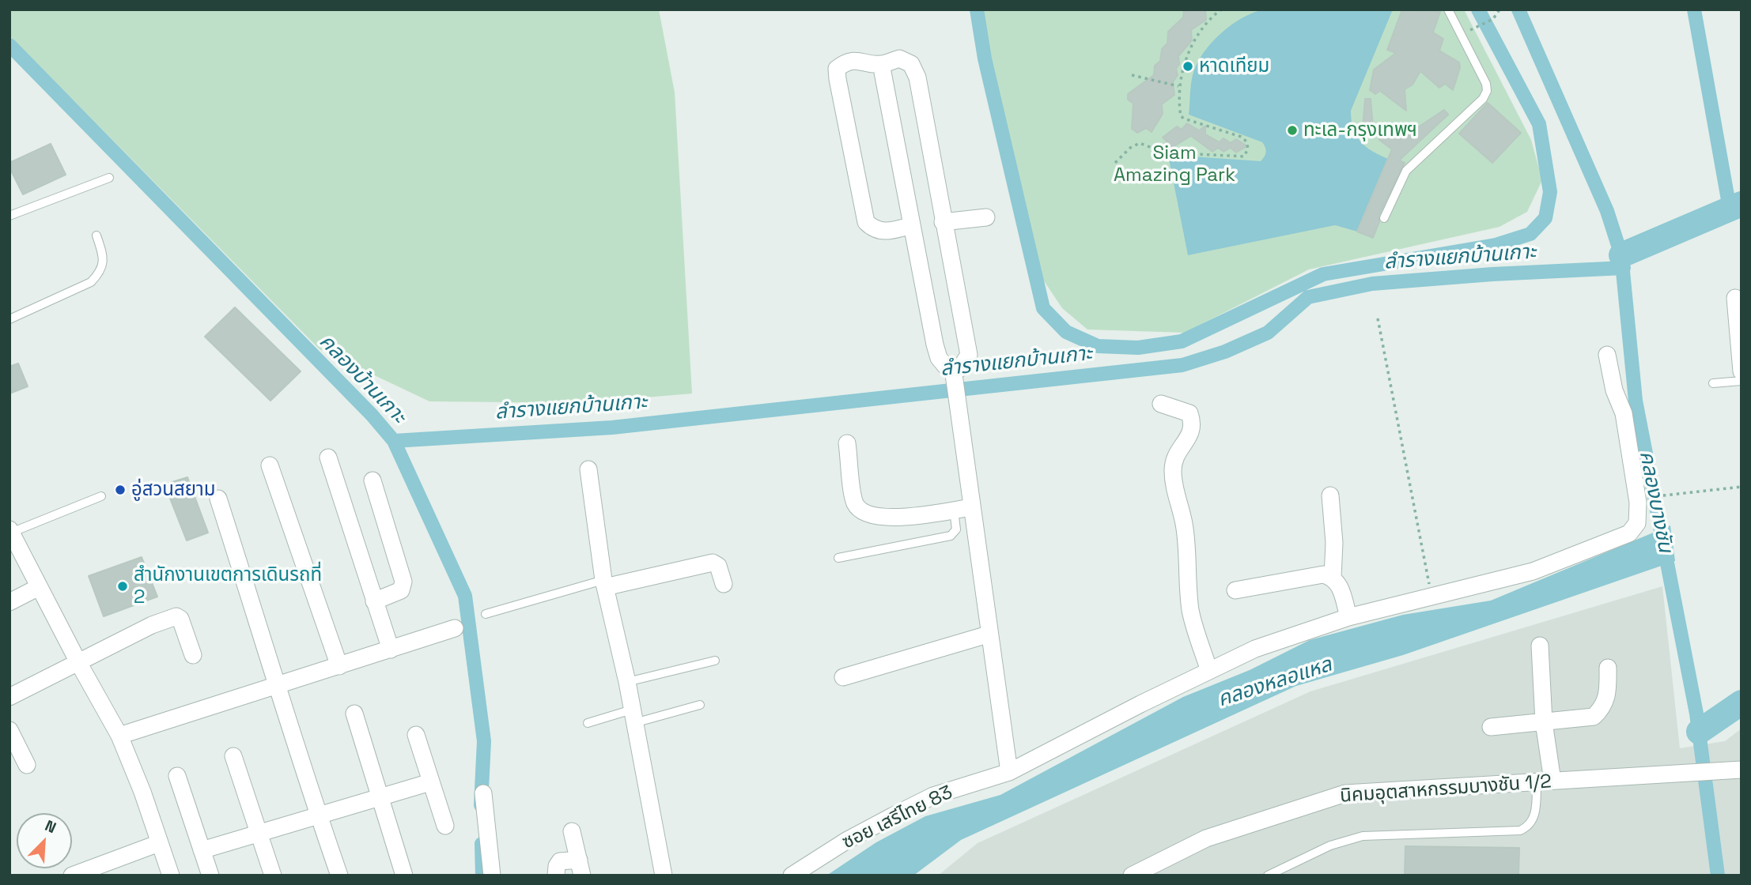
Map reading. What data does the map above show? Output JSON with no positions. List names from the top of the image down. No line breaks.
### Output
{"streets":{"street":["นิคมอุตสาหกรรมบางชัน 1/2","ซอย เสรีไทย 83"]},"water":["ลำรางแยกบ้านเกาะ","คลองบ้านเกาะ","คลองบางชัน","คลองหลอแหล"],"parks":["Siam Amazing Park"],"places":["หาดเทียม","ทะเล-กรุงเทพฯ","อู่สวนสยาม","สำนักงานเขตการเดินรถที่ 2"],"north":"top right"}
